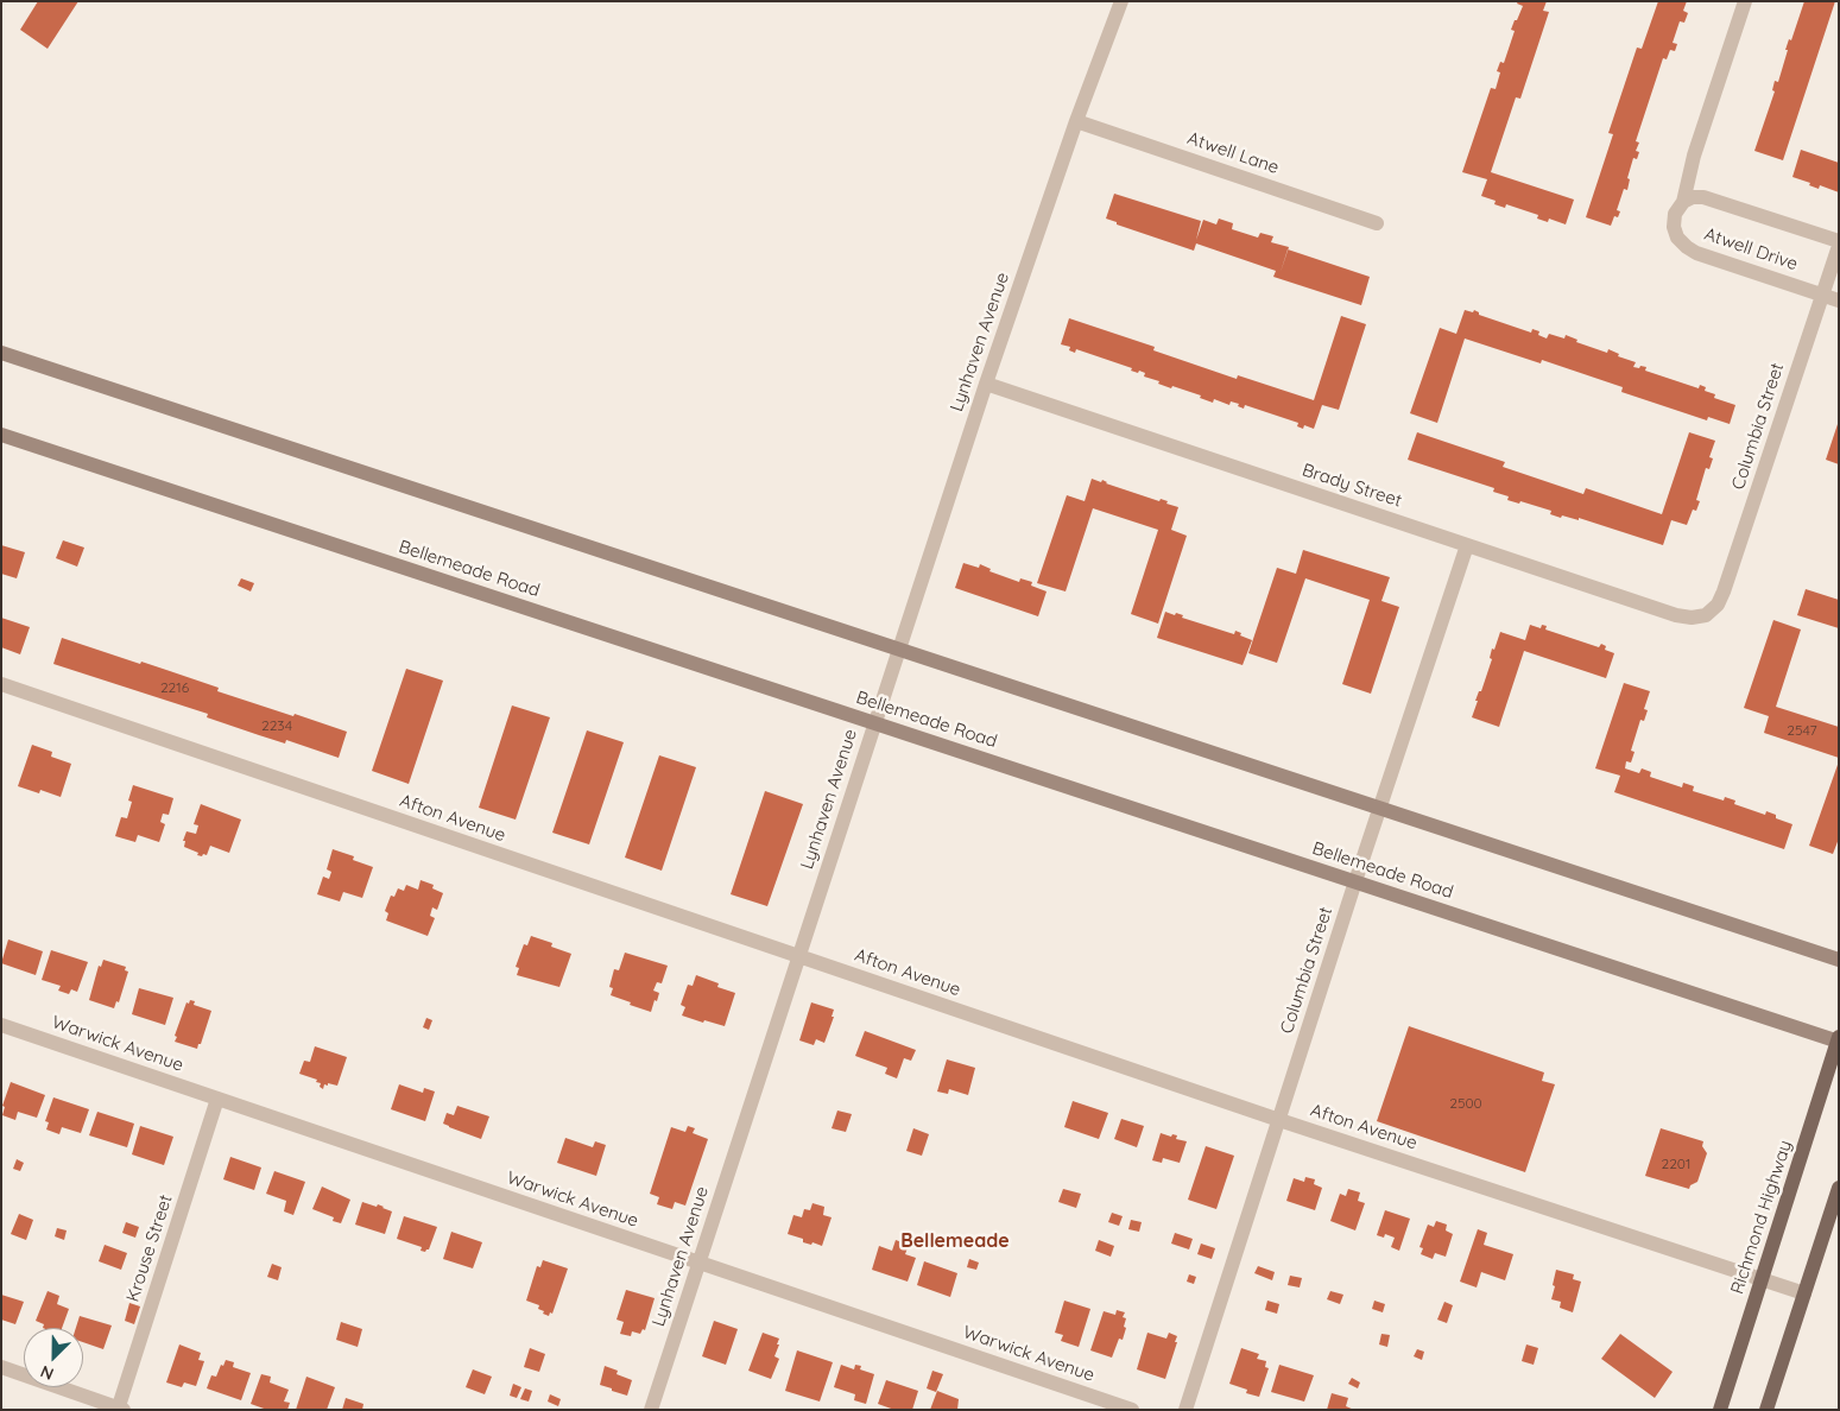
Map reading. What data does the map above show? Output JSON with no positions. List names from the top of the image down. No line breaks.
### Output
{"streets":{"main road":["Bellemeade Road","Richmond Highway"],"street":["Atwell Lane","Atwell Drive","Lynhaven Avenue","Columbia Street","Brady Street","Afton Avenue","Warwick Avenue","Krouse Street"]},"crossings":[["Atwell Lane","Lynhaven Avenue"],["Atwell Drive","Columbia Street"],["Lynhaven Avenue","Brady Street"],["Lynhaven Avenue","Bellemeade Road"],["Lynhaven Avenue","Afton Avenue"],["Lynhaven Avenue","Warwick Avenue"],["Columbia Street","Brady Street"],["Columbia Street","Bellemeade Road"],["Columbia Street","Afton Avenue"],["Bellemeade Road","Richmond Highway"],["Afton Avenue","Richmond Highway"],["Warwick Avenue","Krouse Street"]],"districts":["Bellemeade"],"house_numbers":["2216","2234","2547","2500","2201"],"north":"bottom left"}
